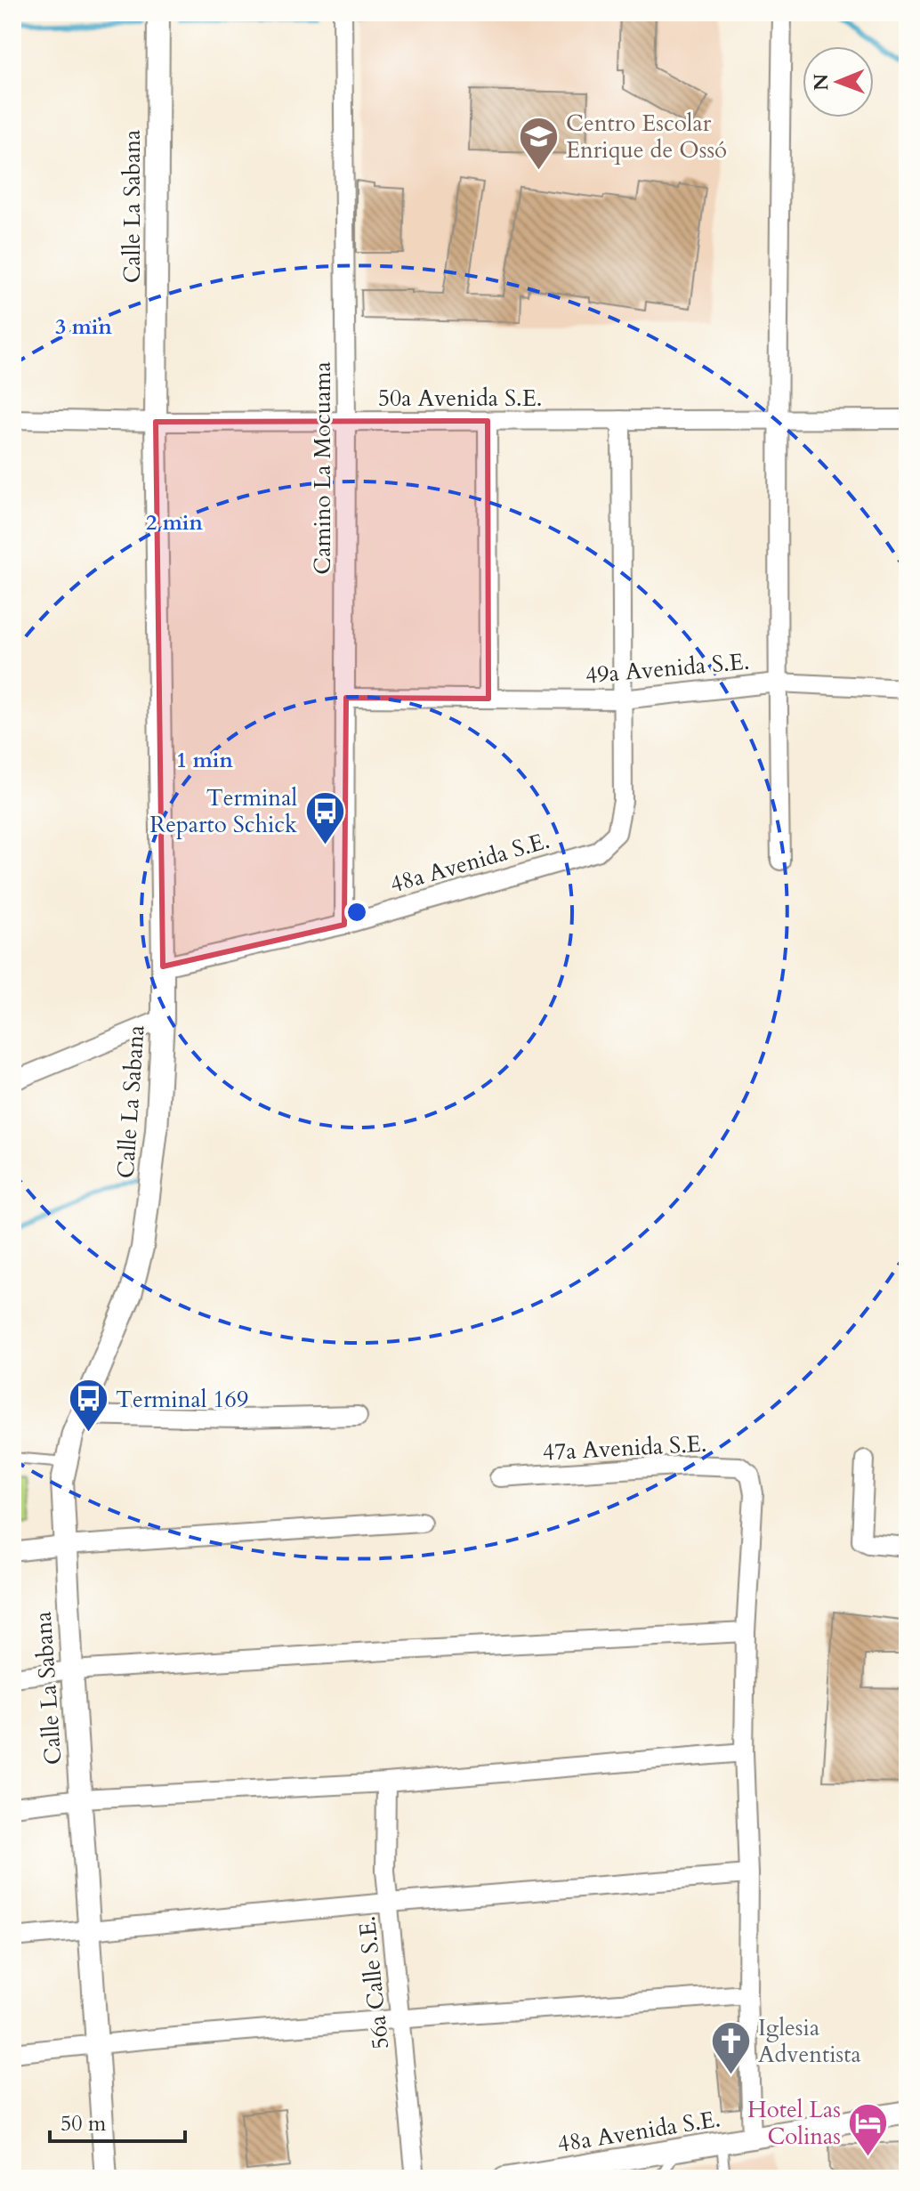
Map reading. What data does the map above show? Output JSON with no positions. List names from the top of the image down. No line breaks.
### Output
{"streets":{"street":["Calle La Sabana","50a Avenida S.E.","Camino La Mocuama","49a Avenida S.E.","48a Avenida S.E.","47a Avenida S.E.","56a Calle S.E."]},"crossings":[["Calle La Sabana","50a Avenida S.E."],["Calle La Sabana","48a Avenida S.E."],["50a Avenida S.E.","Camino La Mocuama"],["Camino La Mocuama","49a Avenida S.E."],["Camino La Mocuama","48a Avenida S.E."],["49a Avenida S.E.","48a Avenida S.E."]],"places":{"school or university":["Centro Escolar Enrique de Ossó"],"bus stop":["Terminal Reparto Schick","Terminal 169"],"church":["Iglesia Adventista"],"hotel":["Hotel Las Colinas"]},"scale_bar":"50 m","north":"left","rings":["3 min","2 min","1 min"]}
